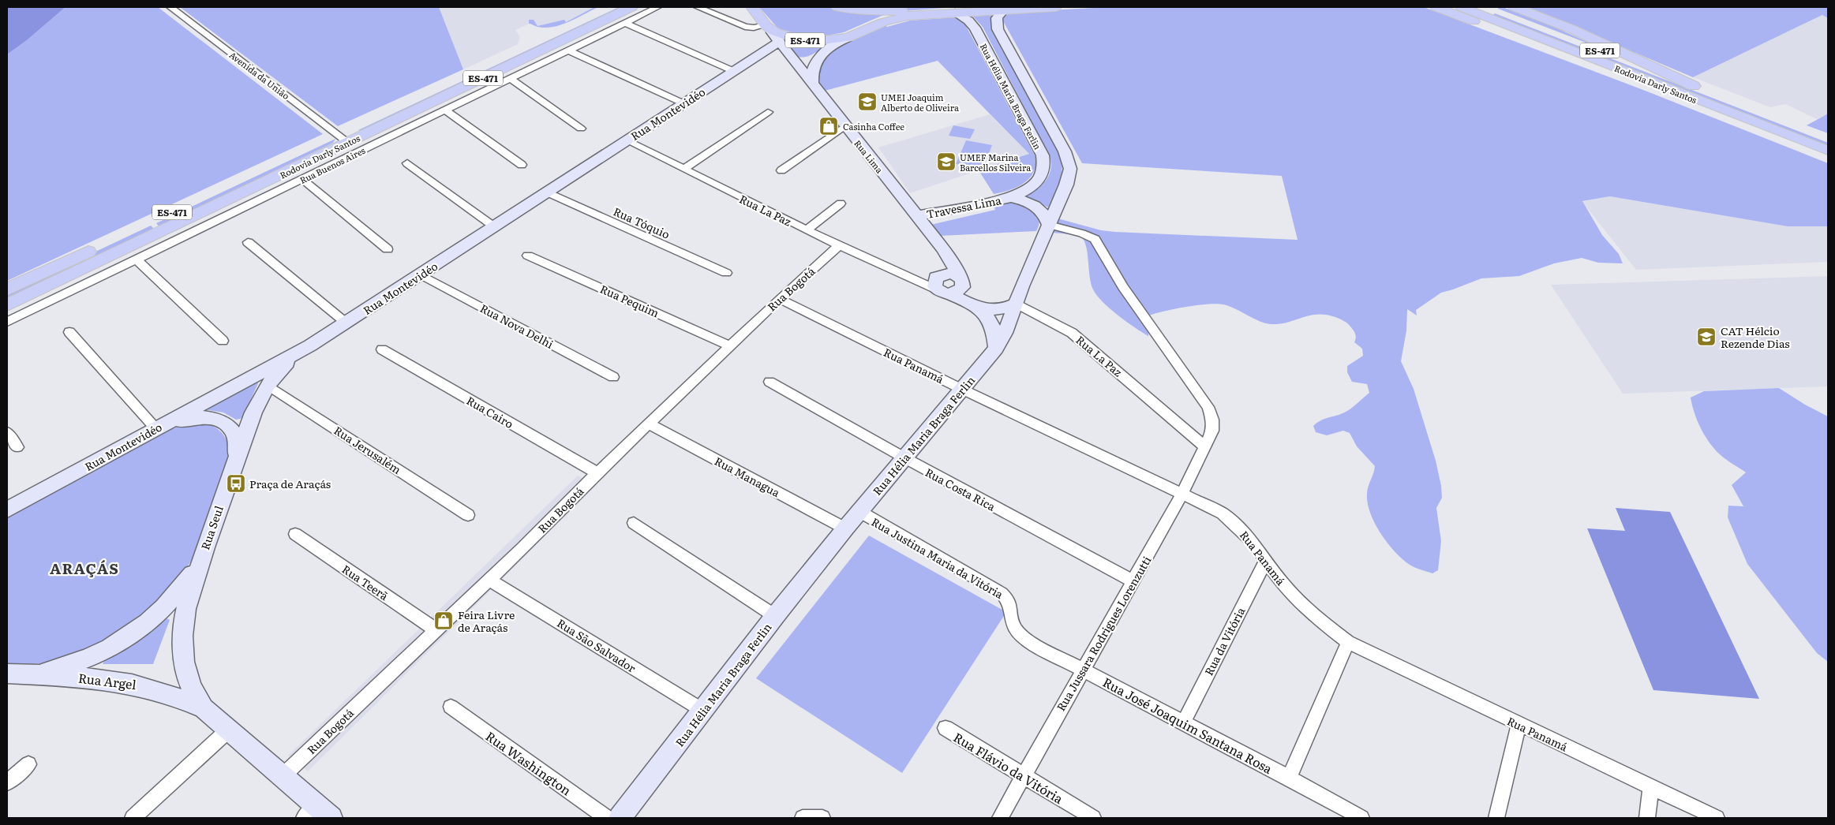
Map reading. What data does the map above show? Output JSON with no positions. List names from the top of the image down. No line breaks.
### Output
{"streets":{"main road":["ES-471","Rodovia Darly Santos","Rua Lima"],"street":["Avenida da União","Rua Hélia Maria Braga Ferlin","Rua Montevidéo","Rua Buenos Aires","Travessa Lima","Rua La Paz","Rua Tóquio","Rua Bogotá","Rua Pequim","Rua Nova Delhi","Rua Panamá","Rua Cairo","Rua Jerusalém","Rua Managua","Rua Costa Rica","Rua Seul","Rua Justina Maria da Vitória","Rua Teerã","Rua Jussara Rodrigues Lorenzutti","Rua da Vitória","Rua São Salvador","Rua Argel","Rua José Joaquim Santana Rosa","Rua Washington","Rua Flávio da Vitória"]},"crossings":[["ES-471","Rua Hélia Maria Braga Ferlin"],["ES-471","Rua Lima"],["Avenida da União","Rodovia Darly Santos"],["Rua Hélia Maria Braga Ferlin","Travessa Lima"],["Rua Hélia Maria Braga Ferlin","Rua La Paz"],["Rua Hélia Maria Braga Ferlin","Rua Panamá"],["Rua Hélia Maria Braga Ferlin","Rua Managua"],["Rua Hélia Maria Braga Ferlin","Rua Costa Rica"],["Rua Hélia Maria Braga Ferlin","Rua Justina Maria da Vitória"],["Rua Hélia Maria Braga Ferlin","Rua Jussara Rodrigues Lorenzutti"],["Rua Hélia Maria Braga Ferlin","Rua São Salvador"],["Rua Montevidéo","Rua Lima"],["Rua Montevidéo","Rua La Paz"],["Rua Montevidéo","Rua Tóquio"],["Rua Montevidéo","Rua Nova Delhi"],["Rua Montevidéo","Rua Seul"],["Rua Lima","Travessa Lima"],["Rua Lima","Rua La Paz"],["Rua La Paz","Rua Bogotá"],["Rua La Paz","Rua Jussara Rodrigues Lorenzutti"],["Rua Bogotá","Rua Pequim"],["Rua Bogotá","Rua Panamá"],["Rua Bogotá","Rua Cairo"],["Rua Bogotá","Rua Managua"],["Rua Bogotá","Rua Teerã"],["Rua Bogotá","Rua São Salvador"],["Rua Panamá","Rua Jussara Rodrigues Lorenzutti"],["Rua Panamá","Rua da Vitória"],["Rua Jerusalém","Rua Seul"],["Rua Costa Rica","Rua Jussara Rodrigues Lorenzutti"],["Rua Seul","Rua Argel"],["Rua Justina Maria da Vitória","Rua José Joaquim Santana Rosa"],["Rua Jussara Rodrigues Lorenzutti","Rua José Joaquim Santana Rosa"],["Rua Jussara Rodrigues Lorenzutti","Rua Flávio da Vitória"],["Rua da Vitória","Rua José Joaquim Santana Rosa"]],"districts":["ARAÇÁS"],"places":{"school or university":["UMEI Joaquim Alberto de Oliveira","UMEF Marina Barcellos Silveira","CAT Hélcio Rezende Dias"],"shop":["Casinha Coffee","Feira Livre de Araçás"],"bus stop":["Praça de Araçás"]}}
